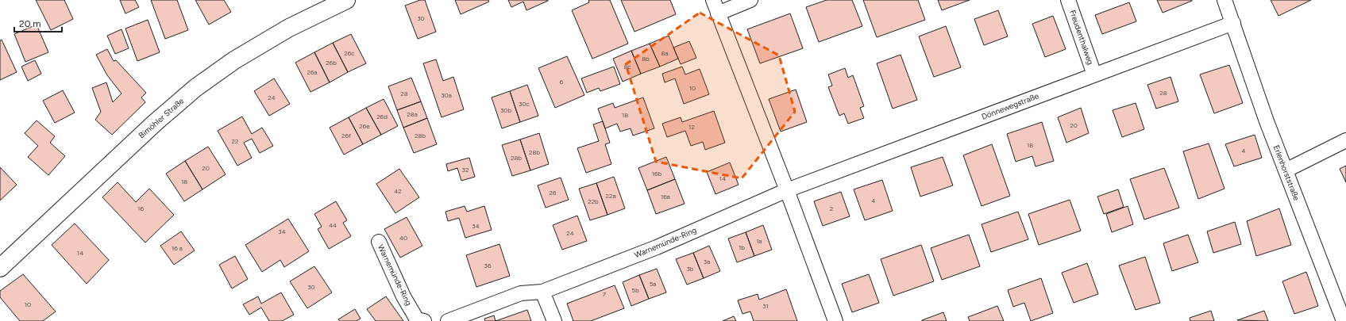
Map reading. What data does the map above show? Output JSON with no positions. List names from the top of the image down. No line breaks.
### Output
{"streets":{"street":["Freudenthalweg","Dönnewegstraße","Bimöhler Straße","Erlenhorststraße","Warnemünde-Ring"]},"crossings":[["Freudenthalweg","Dönnewegstraße"],["Dönnewegstraße","Erlenhorststraße"],["Dönnewegstraße","Warnemünde-Ring"]],"house_numbers":["30","26c","8a","8b","26b","8c","26a","6","10","28","28","30a","24","30c","30b","28a","18","26d","20","26e","12","26f","28b","22","18","4","28b","28b","20","32","16b","14","18","42","26","22a","16a","4","22b","16","2","44","34","34","24","40","1a","1b","16 a","14","3a","36","3b","5a","30","5b","7","10","31"],"scale_bar":"20 m"}
